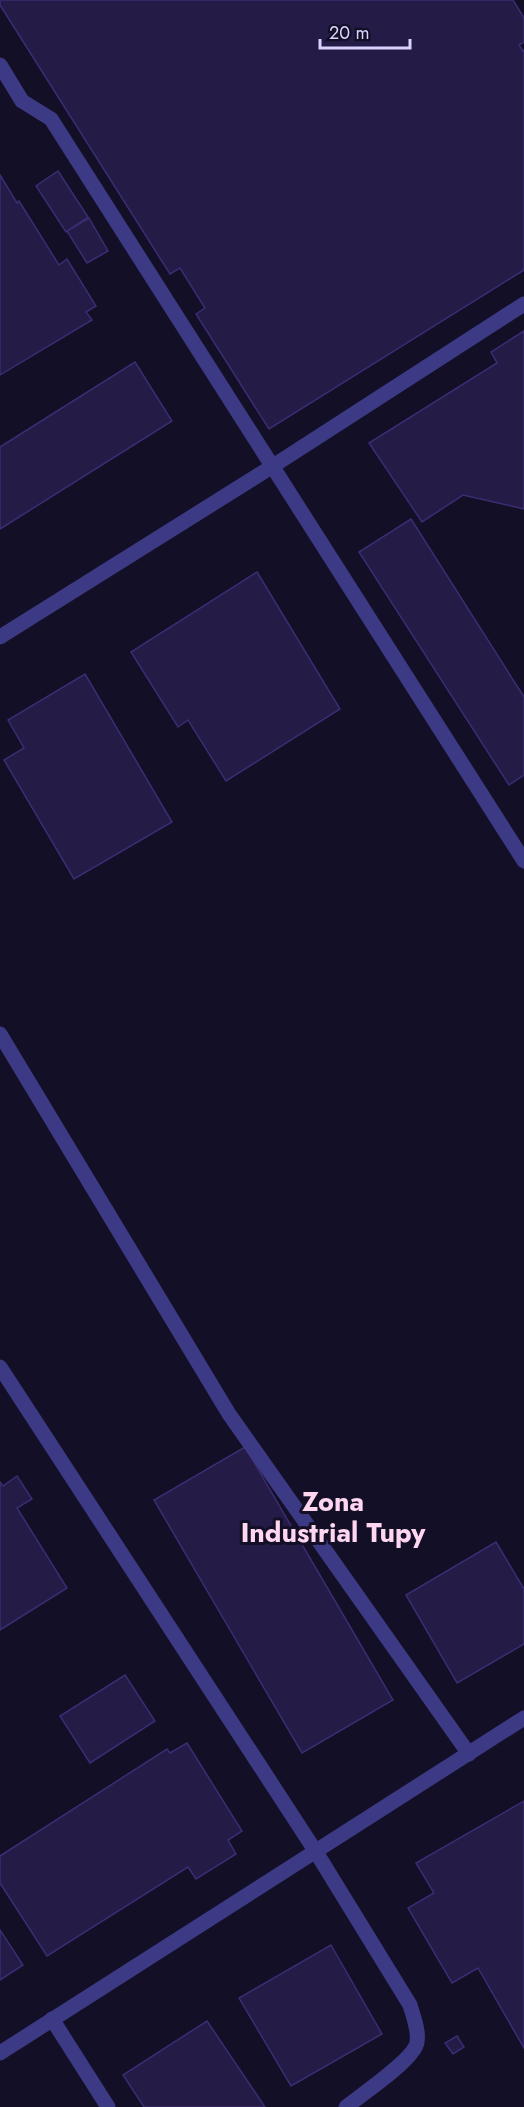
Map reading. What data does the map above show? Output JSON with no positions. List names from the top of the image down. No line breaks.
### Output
{"districts":["Zona Industrial Tupy"],"scale_bar":"20 m"}
